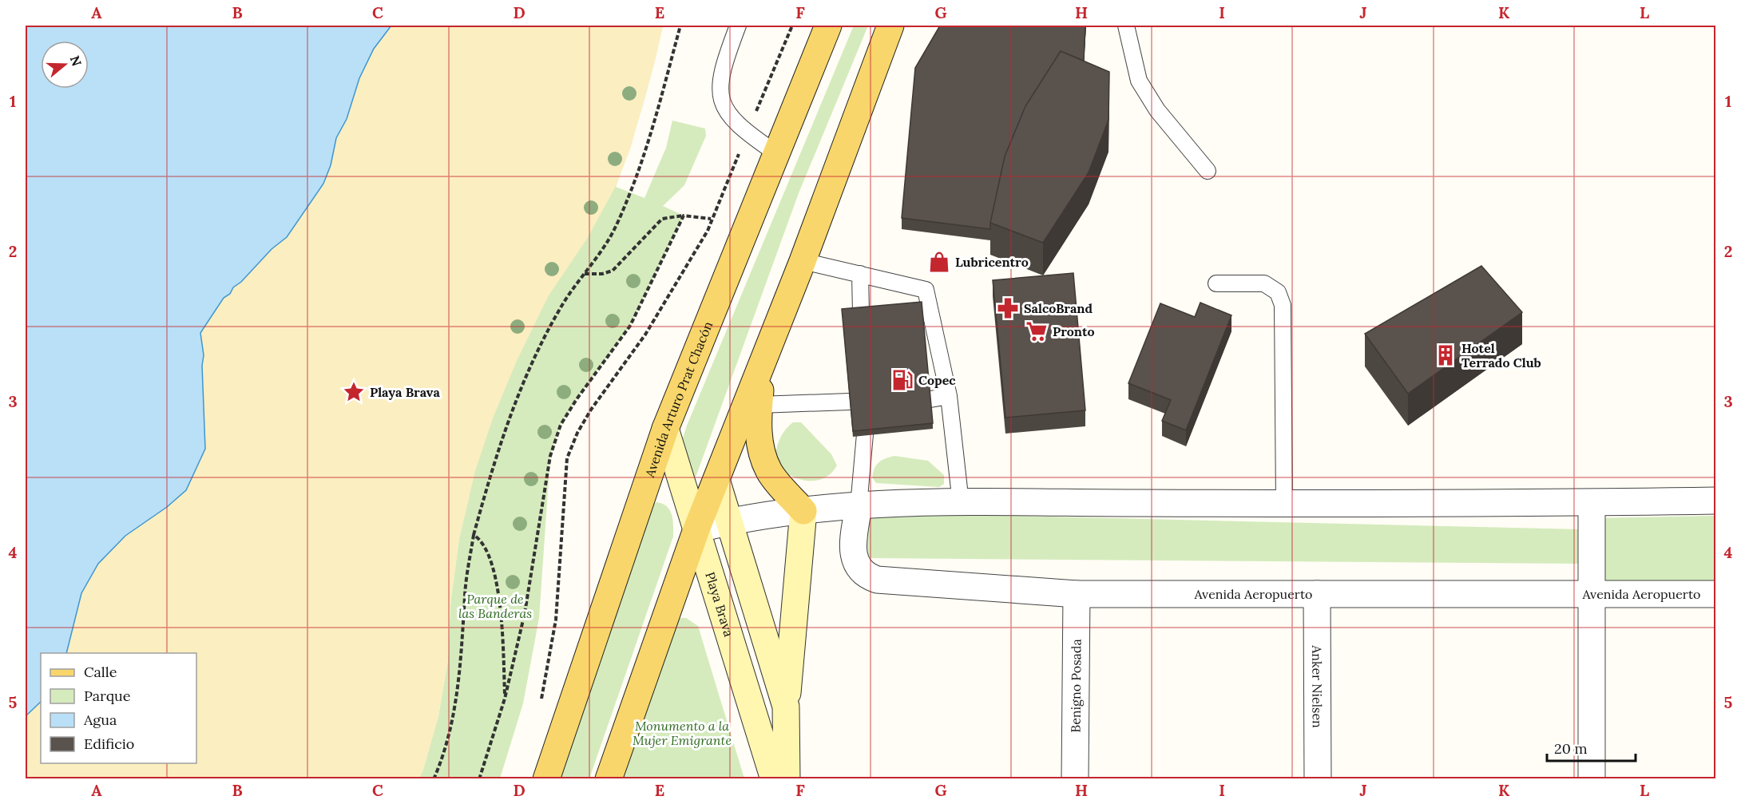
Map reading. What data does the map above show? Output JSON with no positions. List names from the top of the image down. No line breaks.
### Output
{"streets":{"main road":["Avenida Arturo Prat Chacón"],"street":["Avenida Aeropuerto","Playa Brava","Benigno Posada","Anker Nielsen"]},"crossings":[["Avenida Arturo Prat Chacón","Playa Brava"],["Avenida Aeropuerto","Benigno Posada"],["Avenida Aeropuerto","Anker Nielsen"]],"parks":["Parque de las Banderas","Monumento a la Mujer Emigrante"],"places":{"shop":["Lubricentro"],"pharmacy":["SalcoBrand"],"supermarket":["Pronto"],"building":["Hotel Terrado Club"],"fuel station":["Copec"],"place":["Playa Brava"]},"legend":["Calle","Parque","Agua","Edificio"],"scale_bar":"20 m","north":"right","grid":{"columns":["A","B","C","D","E","F","G","H","I","J","K","L"],"rows":["1","2","3","4","5"]}}
